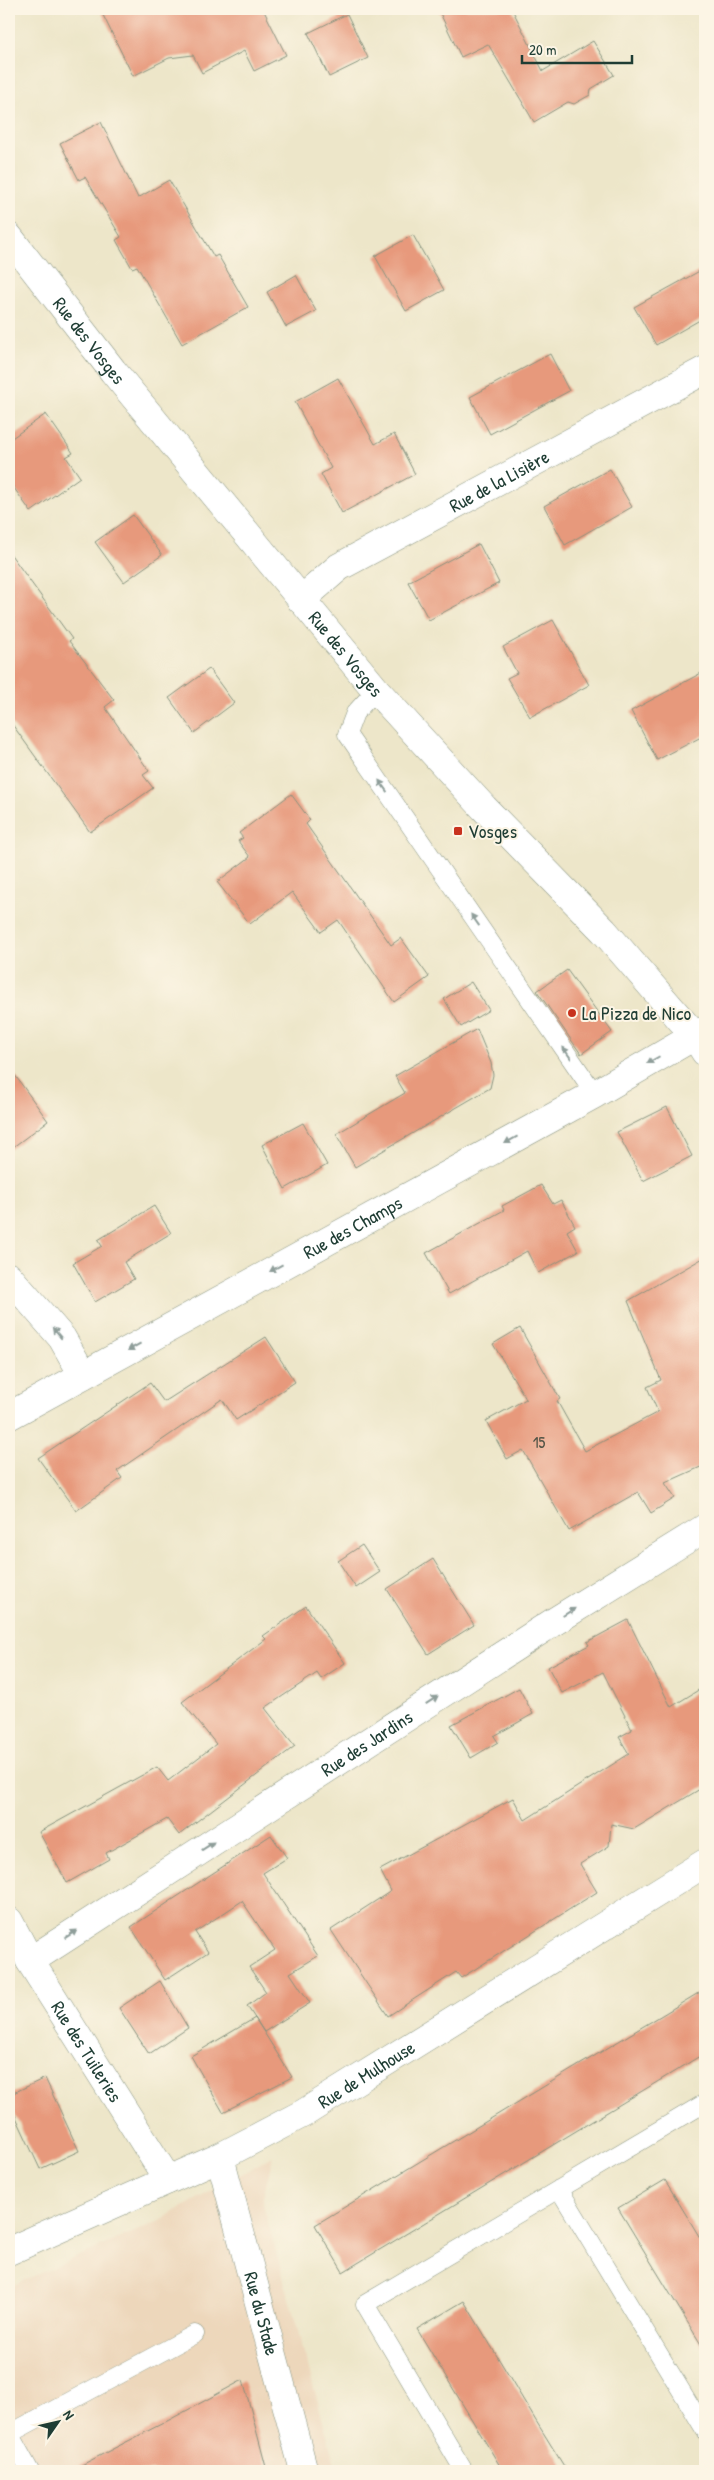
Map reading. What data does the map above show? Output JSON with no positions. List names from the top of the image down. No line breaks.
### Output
{"streets":{"street":["Rue des Vosges","Rue de la Lisière","Rue des Champs","Rue des Jardins","Rue des Tuileries","Rue de Mulhouse","Rue du Stade"]},"crossings":[["Rue des Vosges","Rue de la Lisière"],["Rue des Vosges","Rue des Champs"],["Rue des Jardins","Rue des Tuileries"],["Rue des Tuileries","Rue de Mulhouse"],["Rue de Mulhouse","Rue du Stade"]],"one_way":["Rue des Champs","Rue des Jardins"],"places":{"transit":["Vosges"],"other":["La Pizza de Nico"]},"house_numbers":["15"],"scale_bar":"20 m","north":"top right"}
